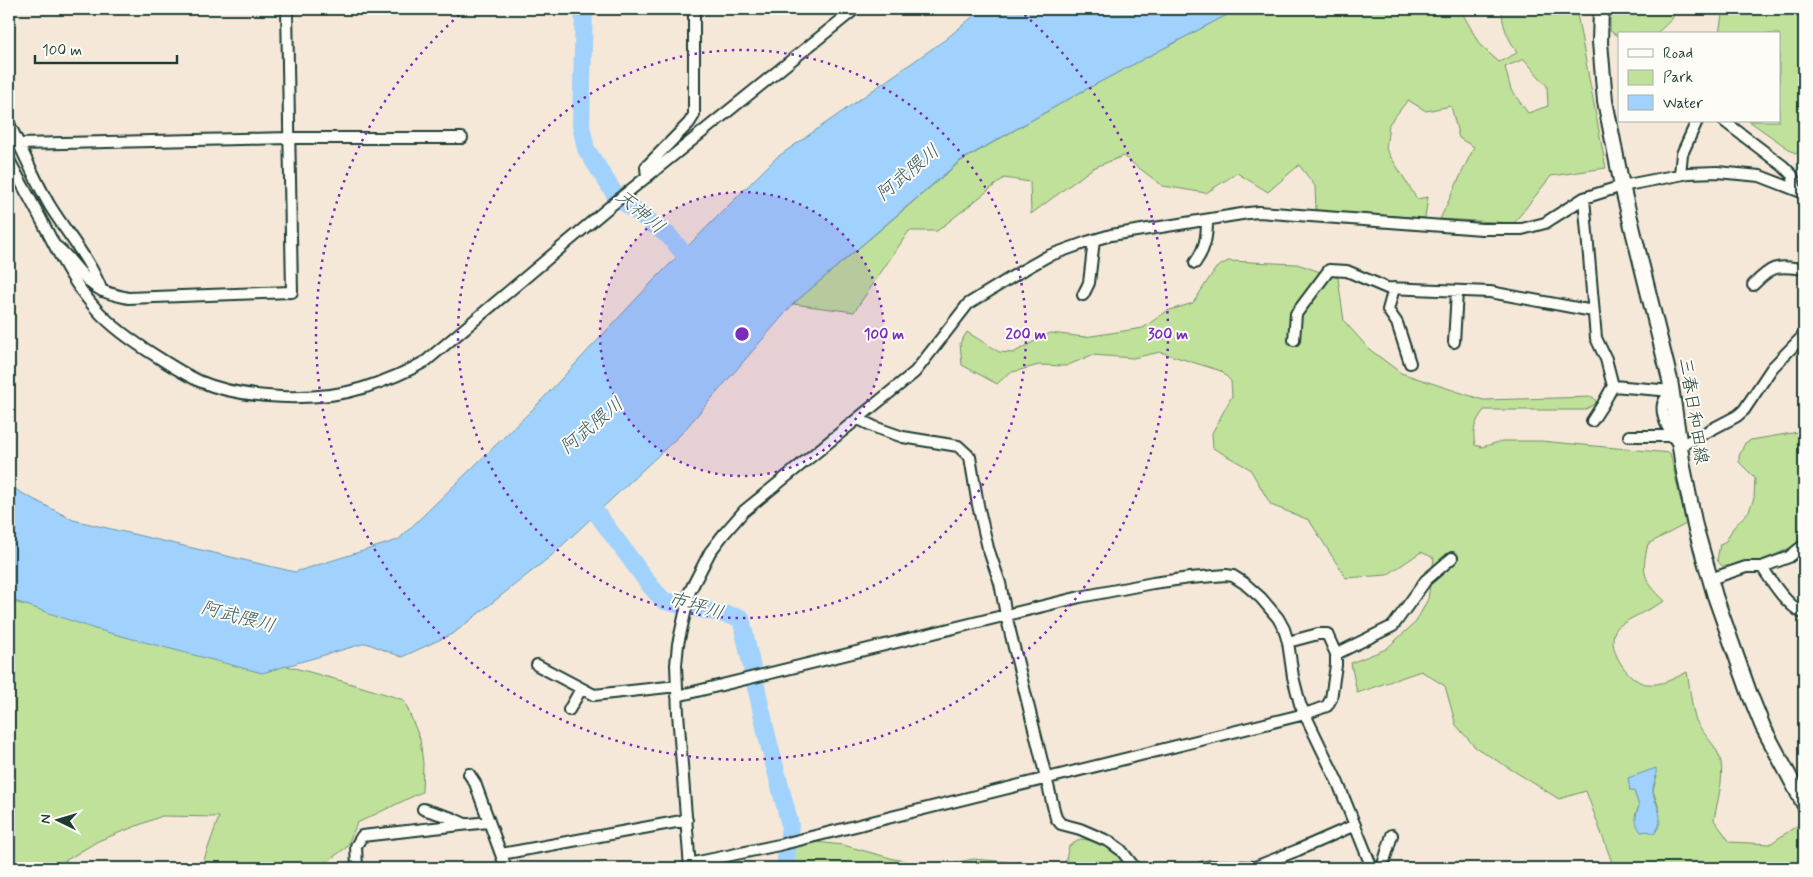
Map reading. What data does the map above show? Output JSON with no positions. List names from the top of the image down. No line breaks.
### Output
{"streets":{"main road":["三春日和田線"]},"water":["阿武隈川","天神川","市坪川"],"legend":["Road","Park","Water"],"scale_bar":"100 m","north":"left","rings":["100 m","200 m","300 m"]}
